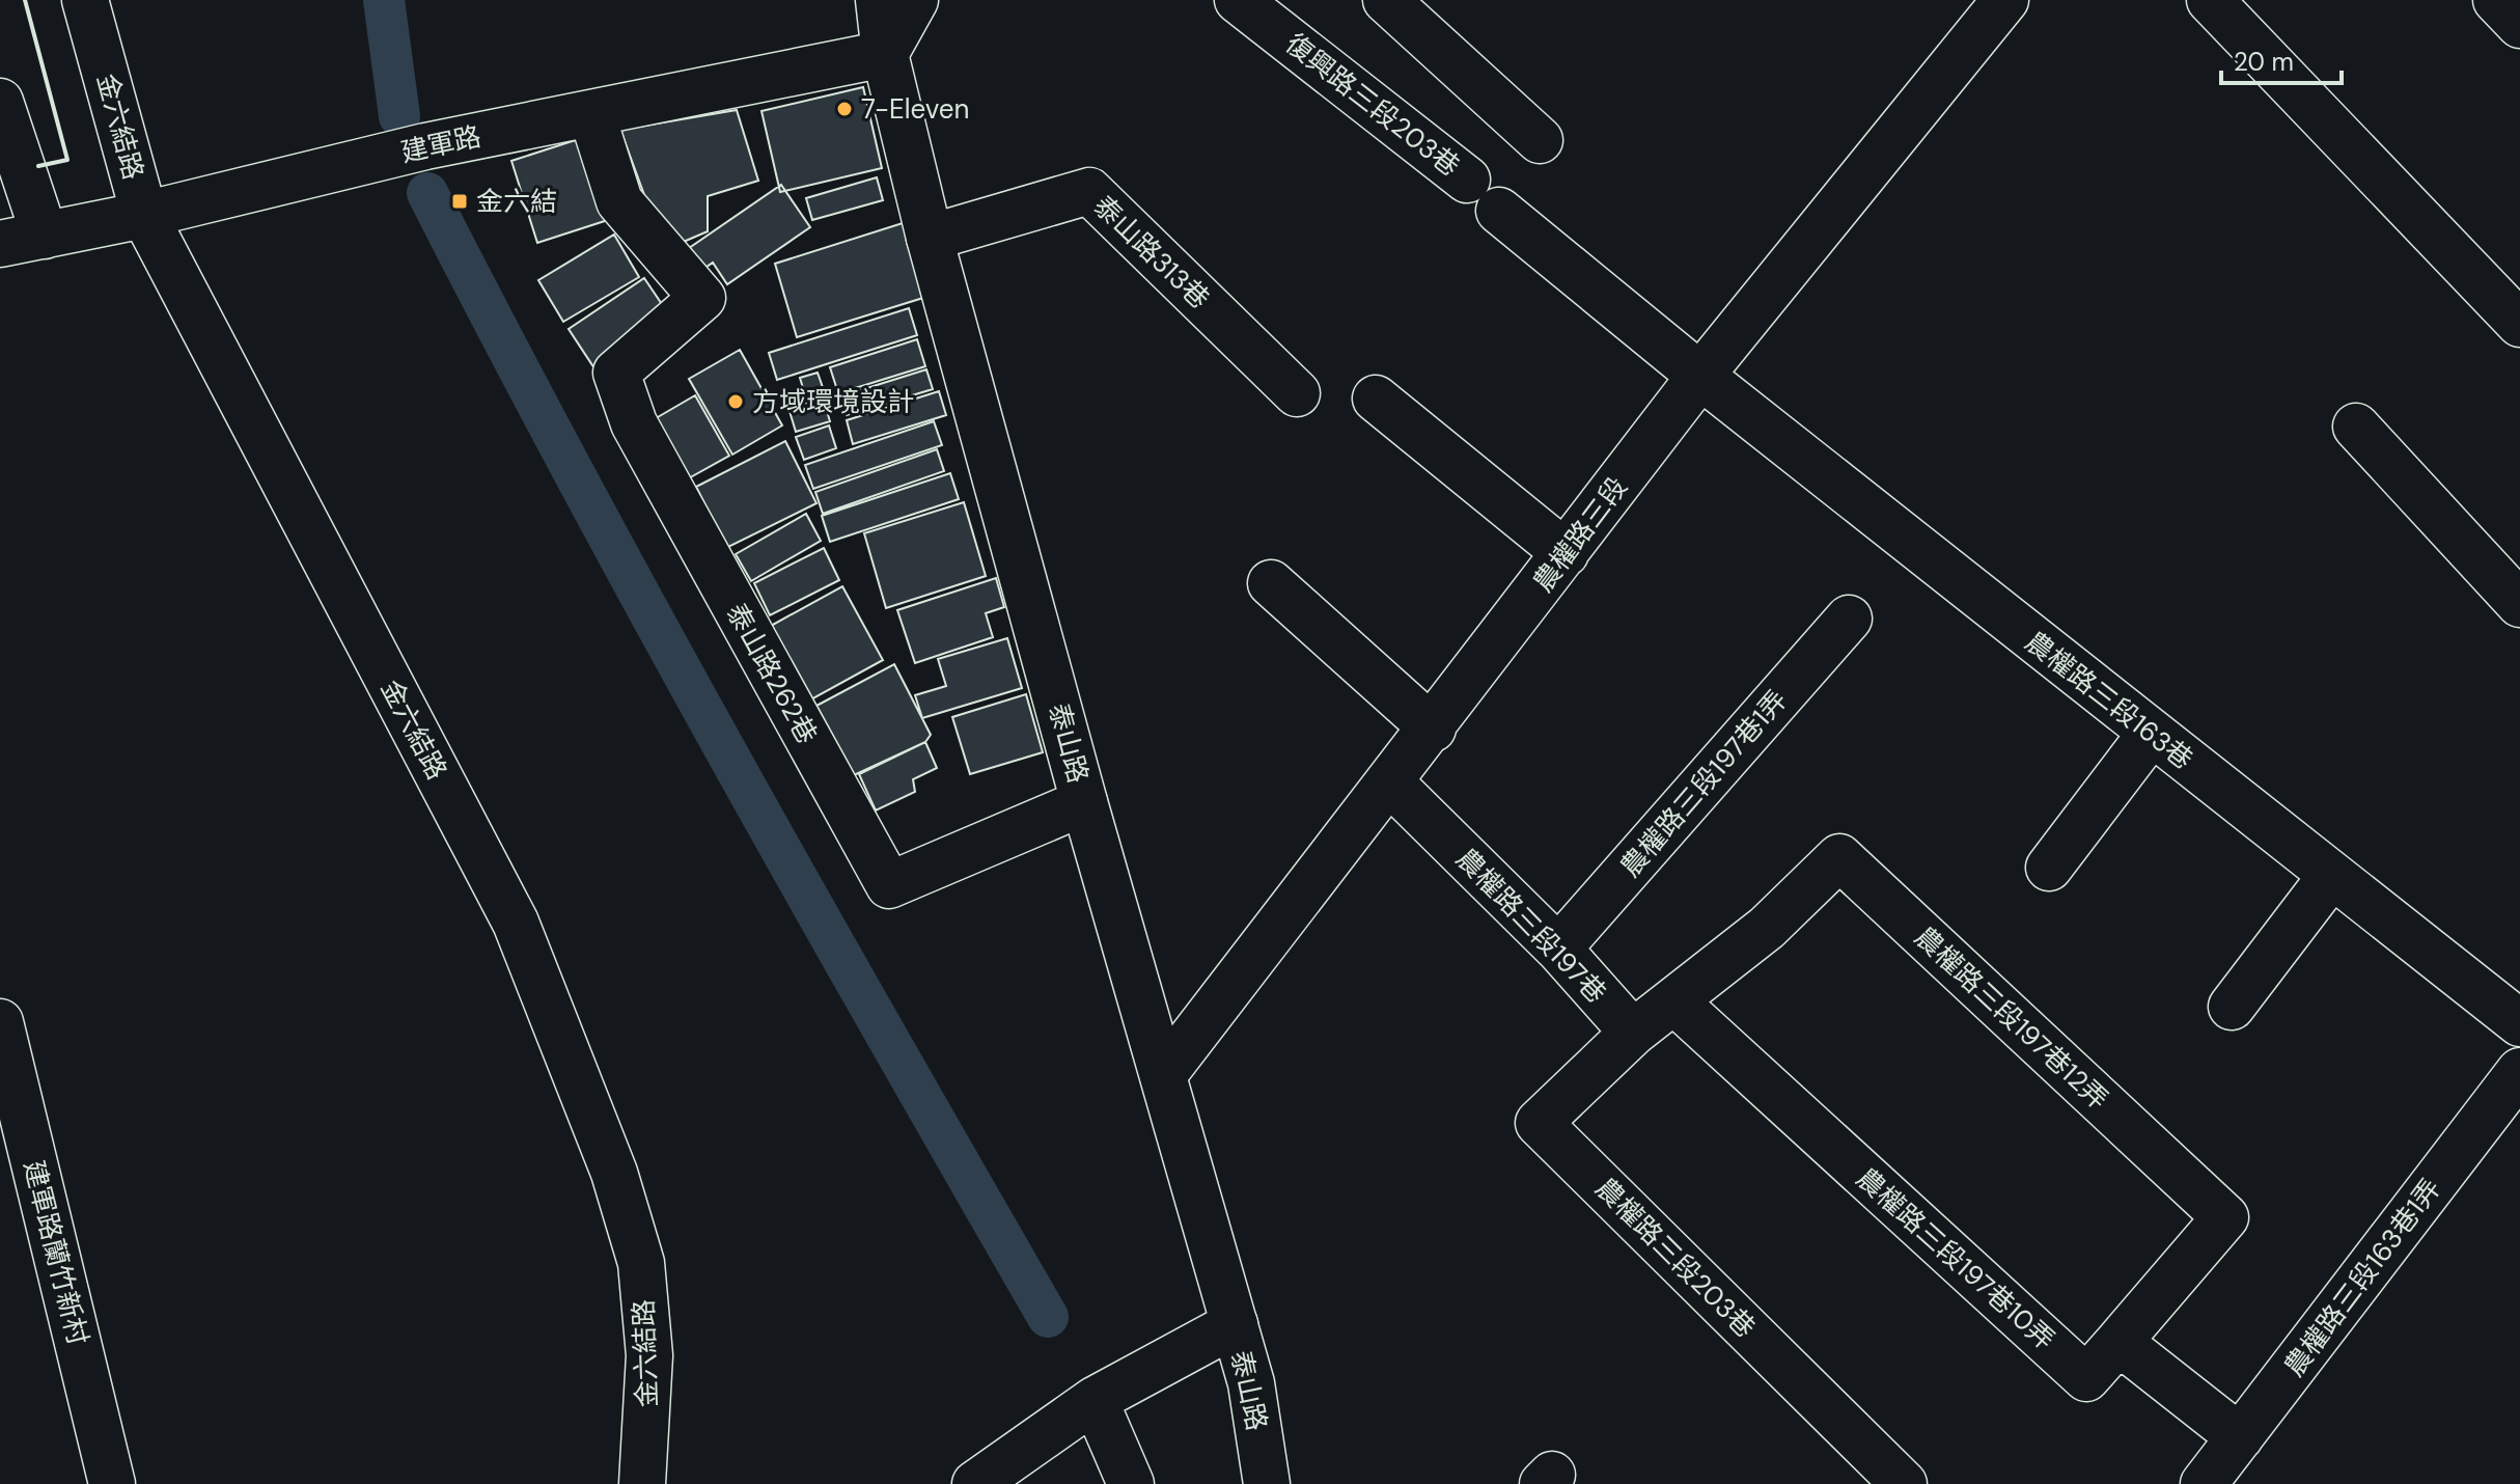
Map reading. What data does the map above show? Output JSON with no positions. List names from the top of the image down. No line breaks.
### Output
{"streets":{"street":["復興路三段203巷","金六結路","建軍路","泰山路313巷","農權路三段","泰山路262巷","農權路三段163巷","泰山路","農權路三段197巷1弄","農權路三段197巷","農權路三段197巷12弄","建軍路蘭竹新村","農權路三段203巷","農權路三段197巷10弄","農權路三段163巷1弄"]},"crossings":[["金六結路","建軍路"],["建軍路","泰山路262巷"],["建軍路","泰山路"],["泰山路313巷","泰山路"],["農權路三段","農權路三段163巷"],["農權路三段","泰山路"],["農權路三段","農權路三段197巷"],["泰山路262巷","泰山路"],["農權路三段197巷1弄","農權路三段197巷"],["農權路三段197巷","農權路三段203巷"],["農權路三段197巷12弄","農權路三段197巷10弄"]],"places":{"other":["7-Eleven","方域環境設計"],"transit":["金六結"]},"scale_bar":"20 m"}
